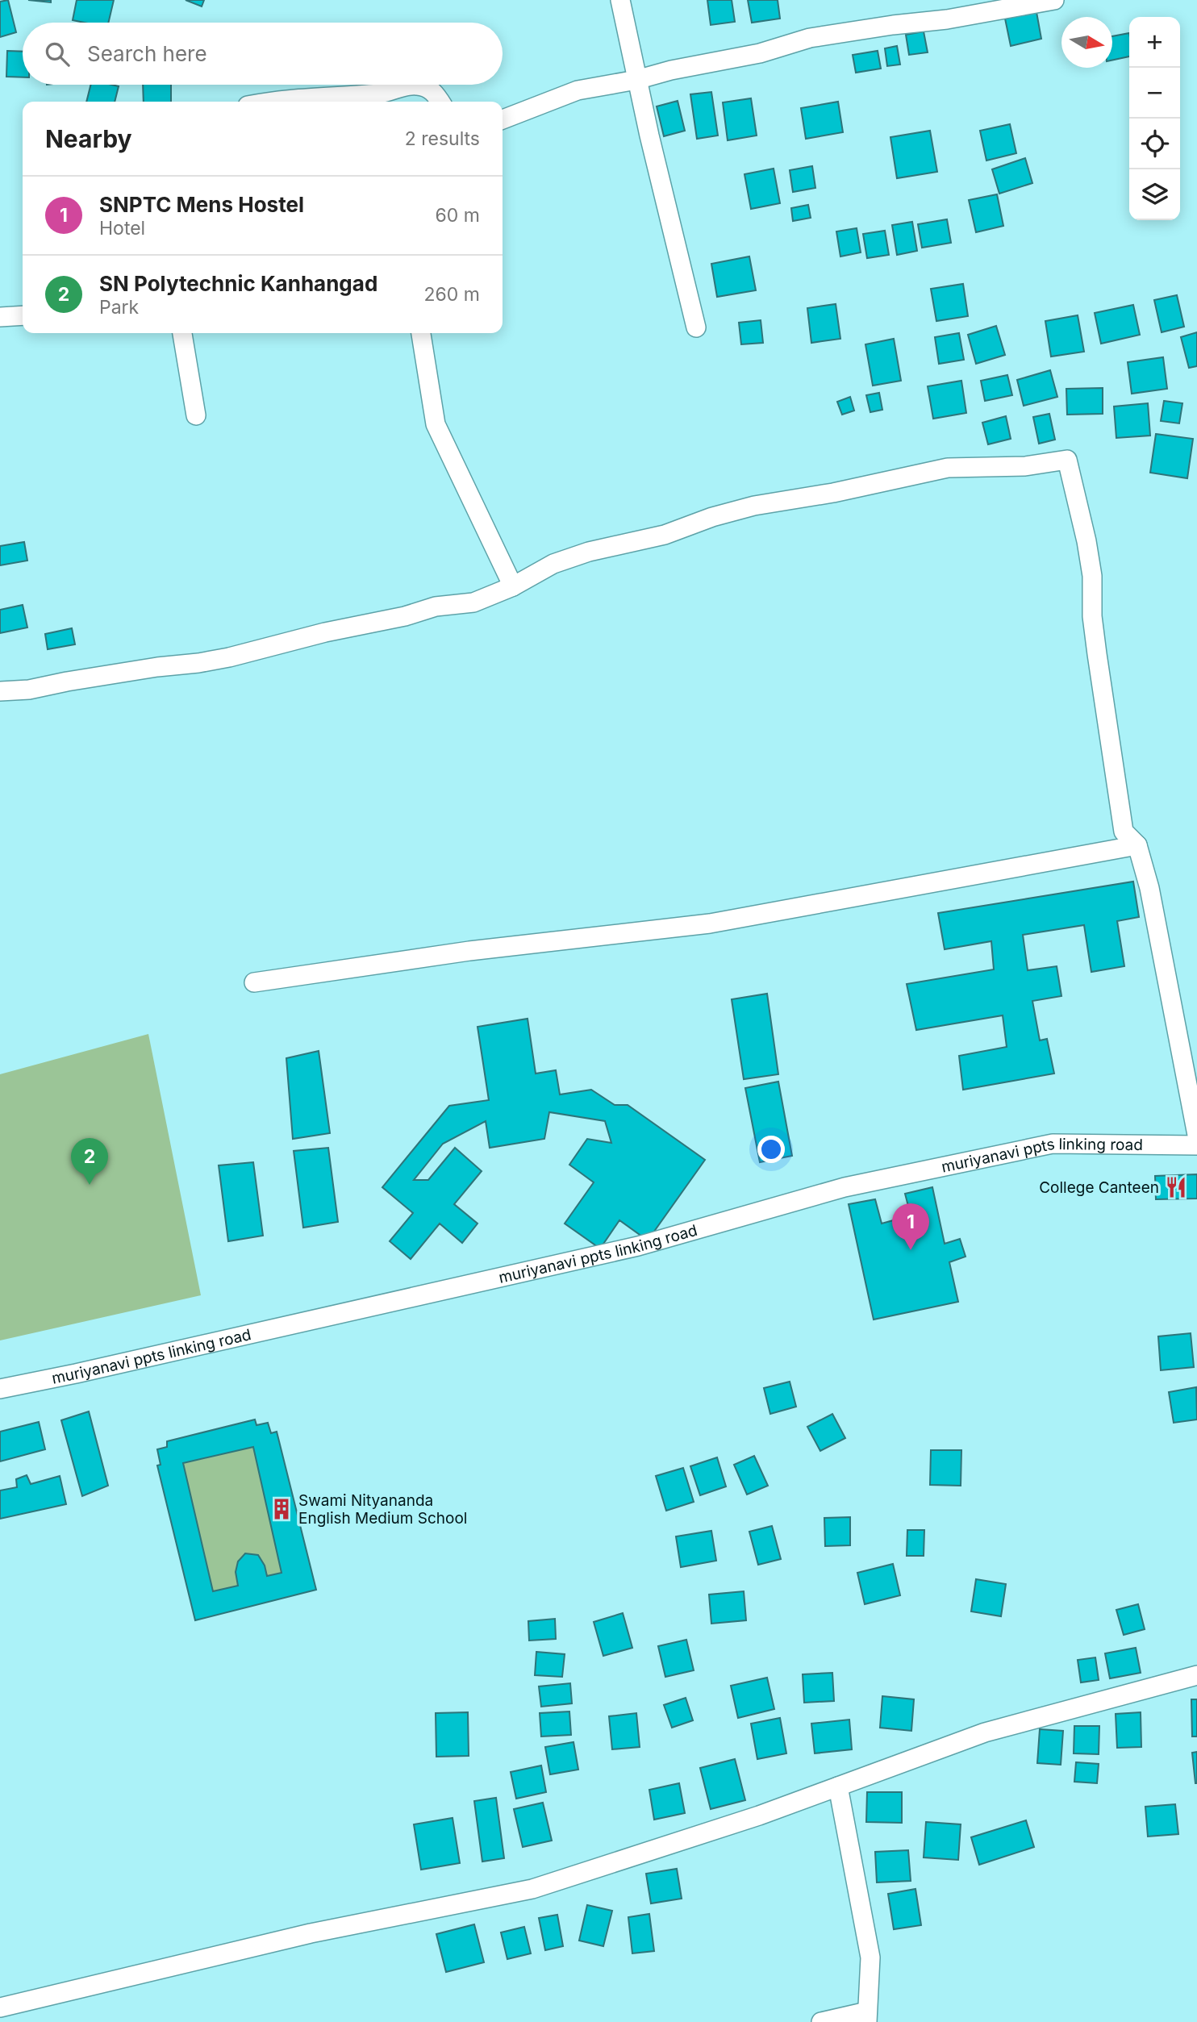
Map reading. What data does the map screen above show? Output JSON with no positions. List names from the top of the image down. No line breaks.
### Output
{"streets":{"street":["muriyanavi ppts linking road"]},"places":{"restaurant":["College Canteen"],"building":["Swami Nityananda English Medium School"]},"north":"right","page":{"map_buttons":["+","−"],"search":"Search here","heading":["Nearby","2 results"],"list":[{"mark":"1","name":"SNPTC Mens Hostel","note":"Hotel","value":"60 m"},{"mark":"2","name":"SN Polytechnic Kanhangad","note":"Park","value":"260 m"}],"pins":["2","1"]}}
